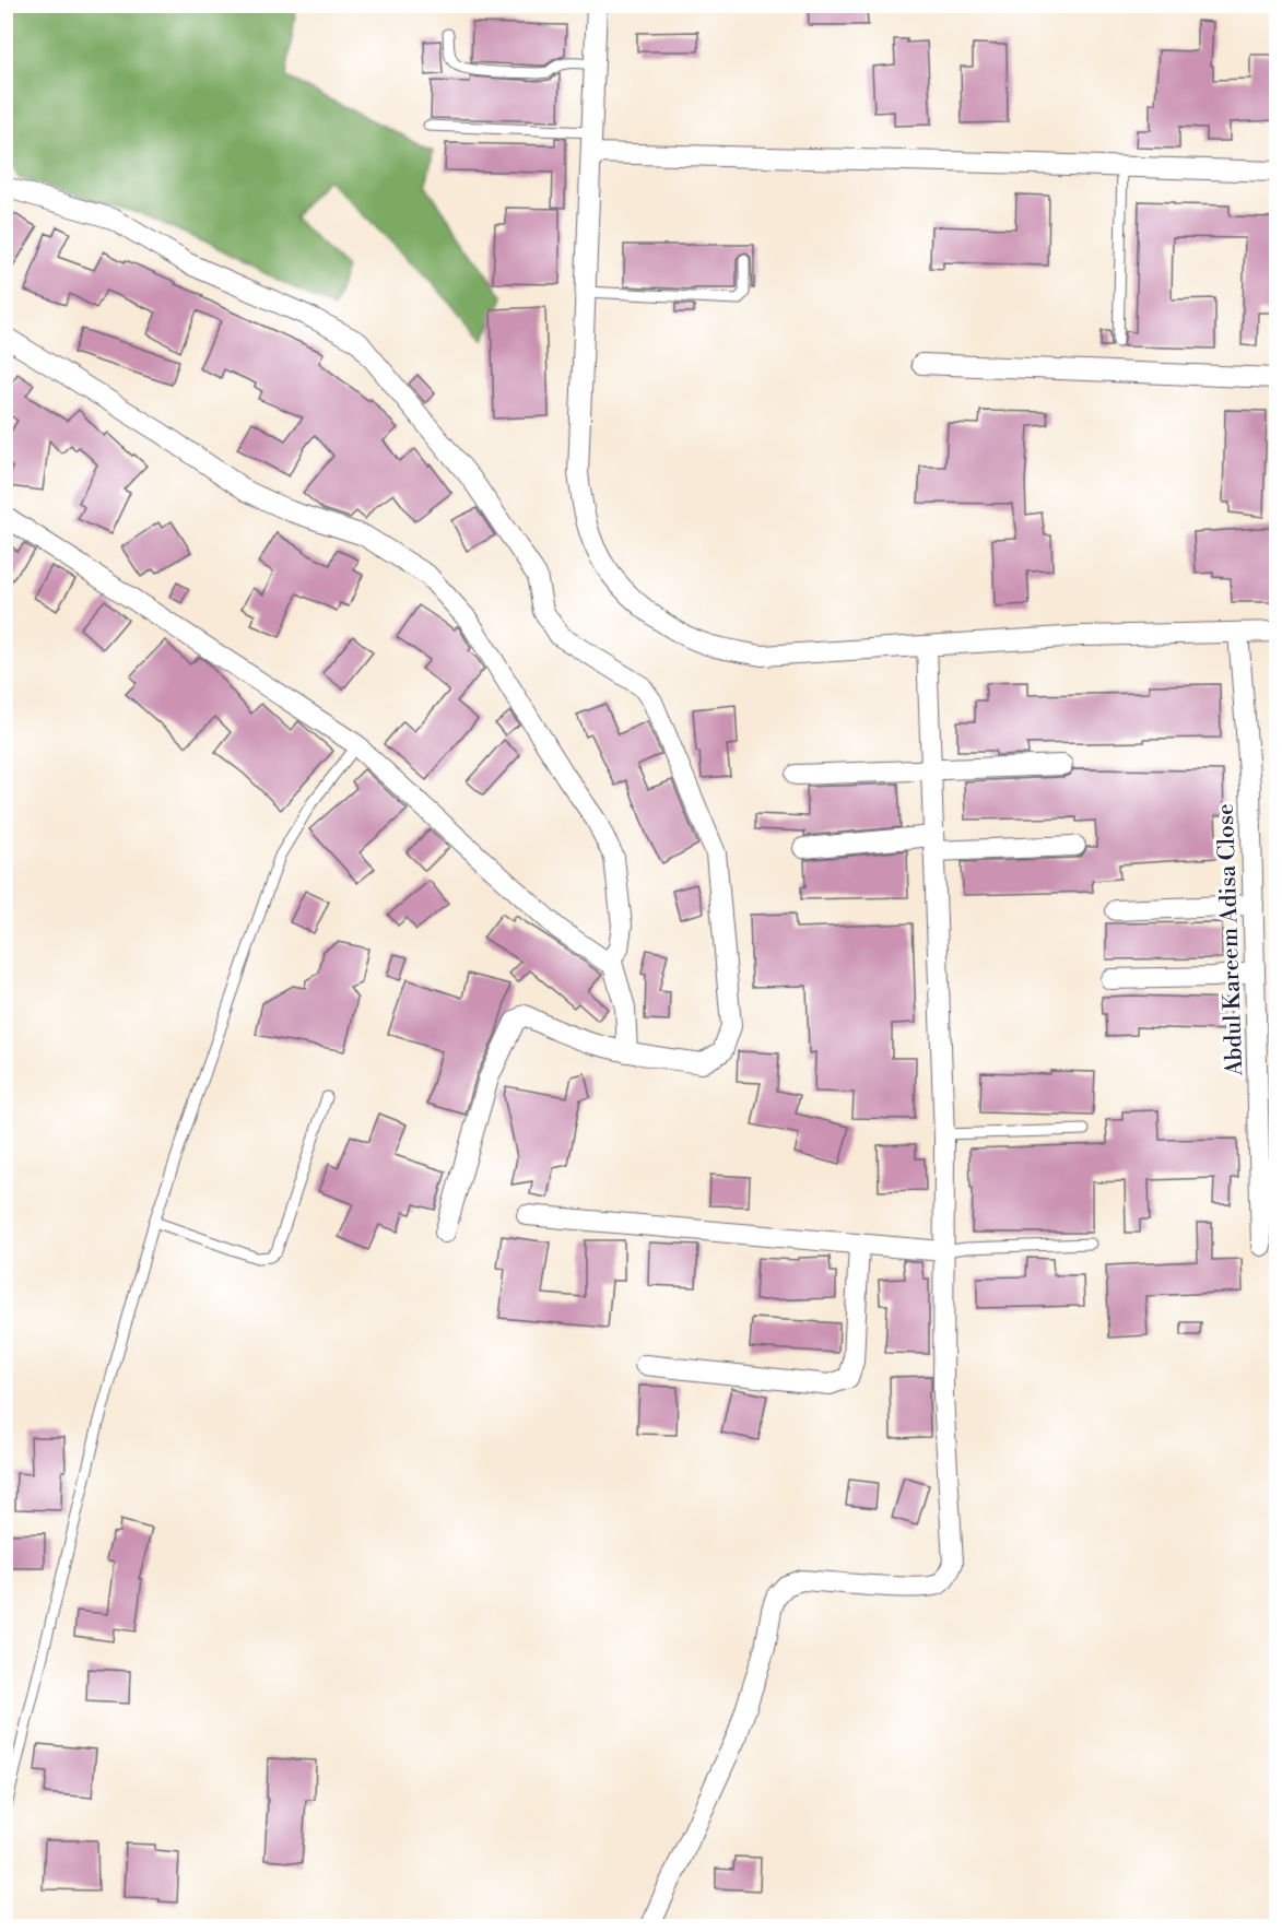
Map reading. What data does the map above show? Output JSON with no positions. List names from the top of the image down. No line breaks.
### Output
{"streets":{"street":["Abdul Kareem Adisa Close"]}}
